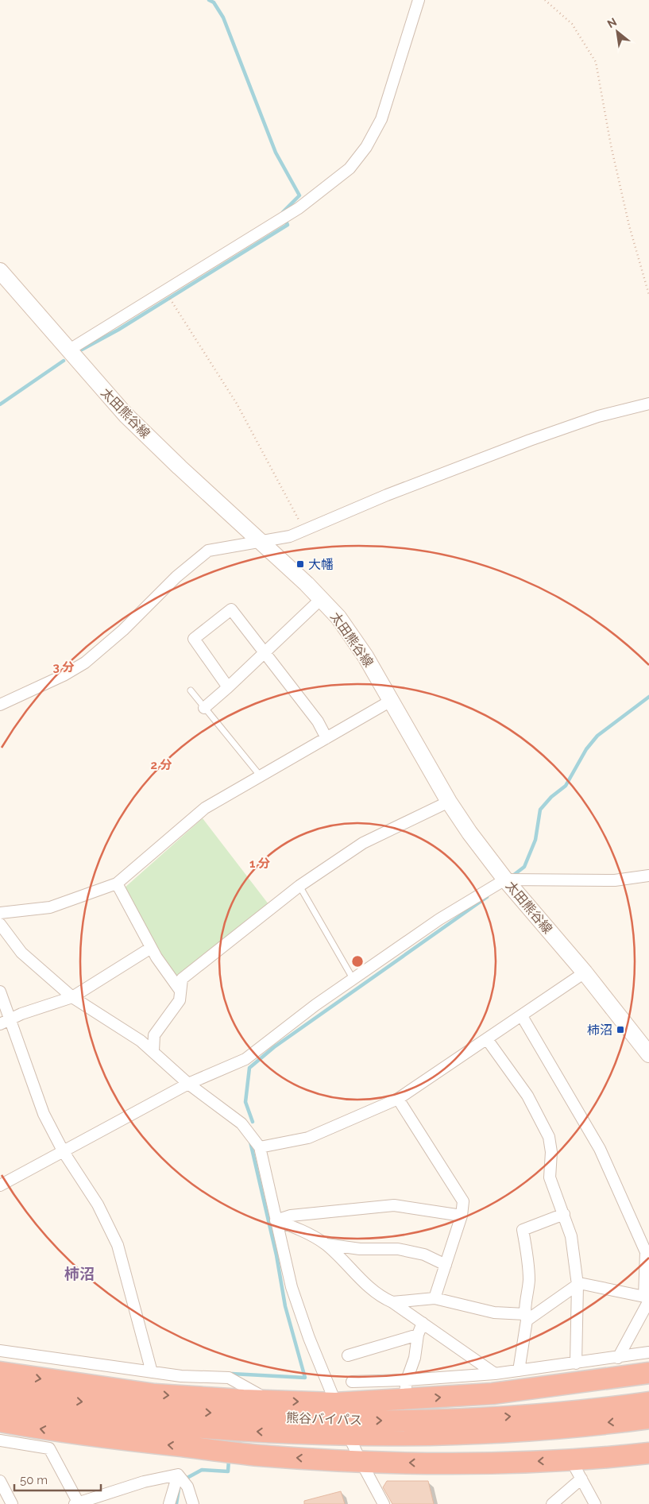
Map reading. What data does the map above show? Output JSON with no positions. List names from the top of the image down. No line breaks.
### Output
{"streets":{"highway":["熊谷バイパス"],"main road":["太田熊谷線"]},"districts":["柿沼"],"places":{"transit":["大幡","柿沼"]},"scale_bar":"50 m","north":"top left","rings":["3 分","2 分","1 分"]}
